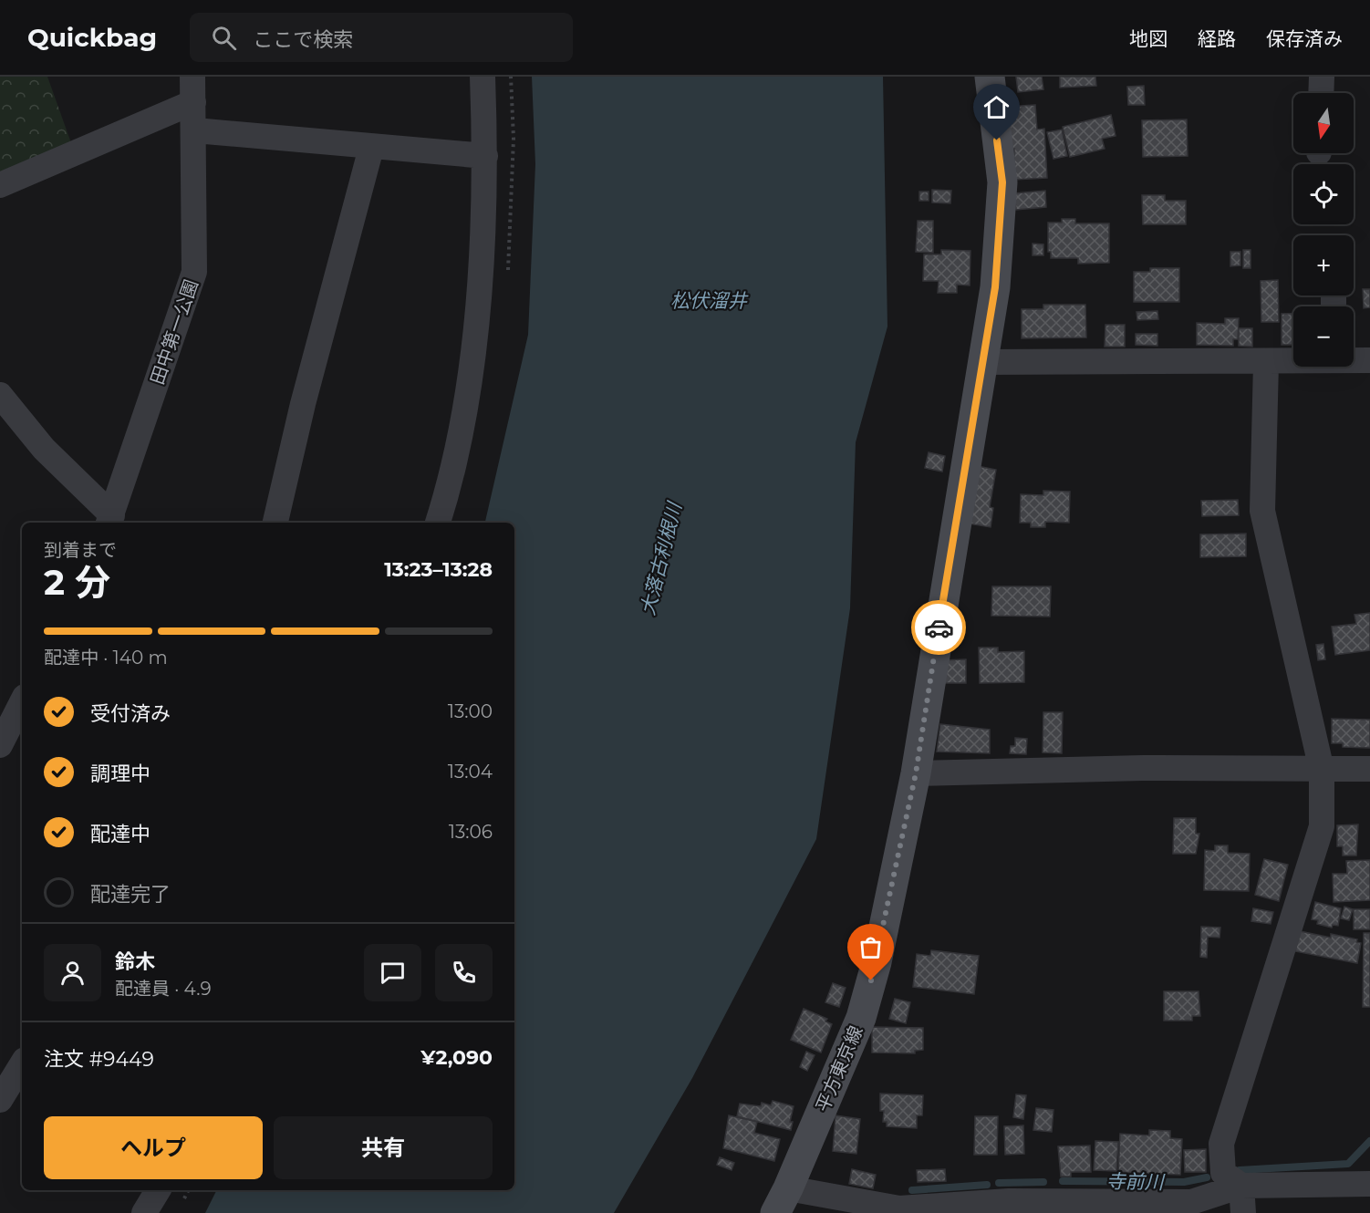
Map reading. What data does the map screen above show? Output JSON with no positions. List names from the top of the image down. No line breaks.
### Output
{"streets":{"main road":["平方東京線"],"street":["田中第一公園"]},"water":["松伏溜井","大落古利根川","寺前川"],"north":"bottom","page":{"header":"Quickbag","search":"ここで検索","nav":["地図","経路","保存済み"],"map_buttons":["+","−"],"heading":["2 分","到着まで","13:23–13:28"],"panel":["鈴木","配達員 · 4.9","注文 #9449","¥2,090"],"bar":"配達中 · 140 m","list":[["受付済み","13:00"],["調理中","13:04"],["配達中","13:06"],"配達完了"],"buttons":["ヘルプ","共有"]}}
